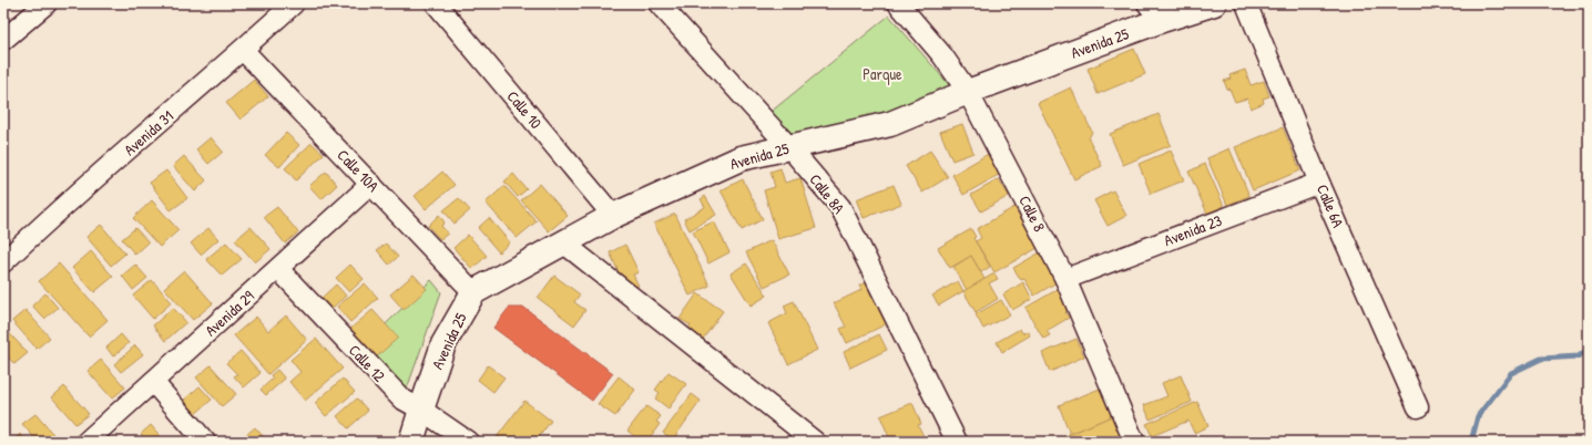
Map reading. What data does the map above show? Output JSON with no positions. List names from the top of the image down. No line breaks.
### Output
{"streets":{"street":["Avenida 25","Calle 10","Avenida 31","Calle 10A","Calle 8A","Calle 6A","Calle 8","Avenida 23","Avenida 29","Calle 12"]},"crossings":[["Avenida 25","Calle 10"],["Avenida 25","Calle 10A"],["Avenida 25","Calle 8A"],["Avenida 25","Calle 8"],["Avenida 25","Calle 12"],["Avenida 31","Calle 10A"],["Calle 10A","Avenida 29"],["Calle 6A","Avenida 23"],["Calle 8","Avenida 23"],["Avenida 29","Calle 12"]],"parks":["Parque"]}
